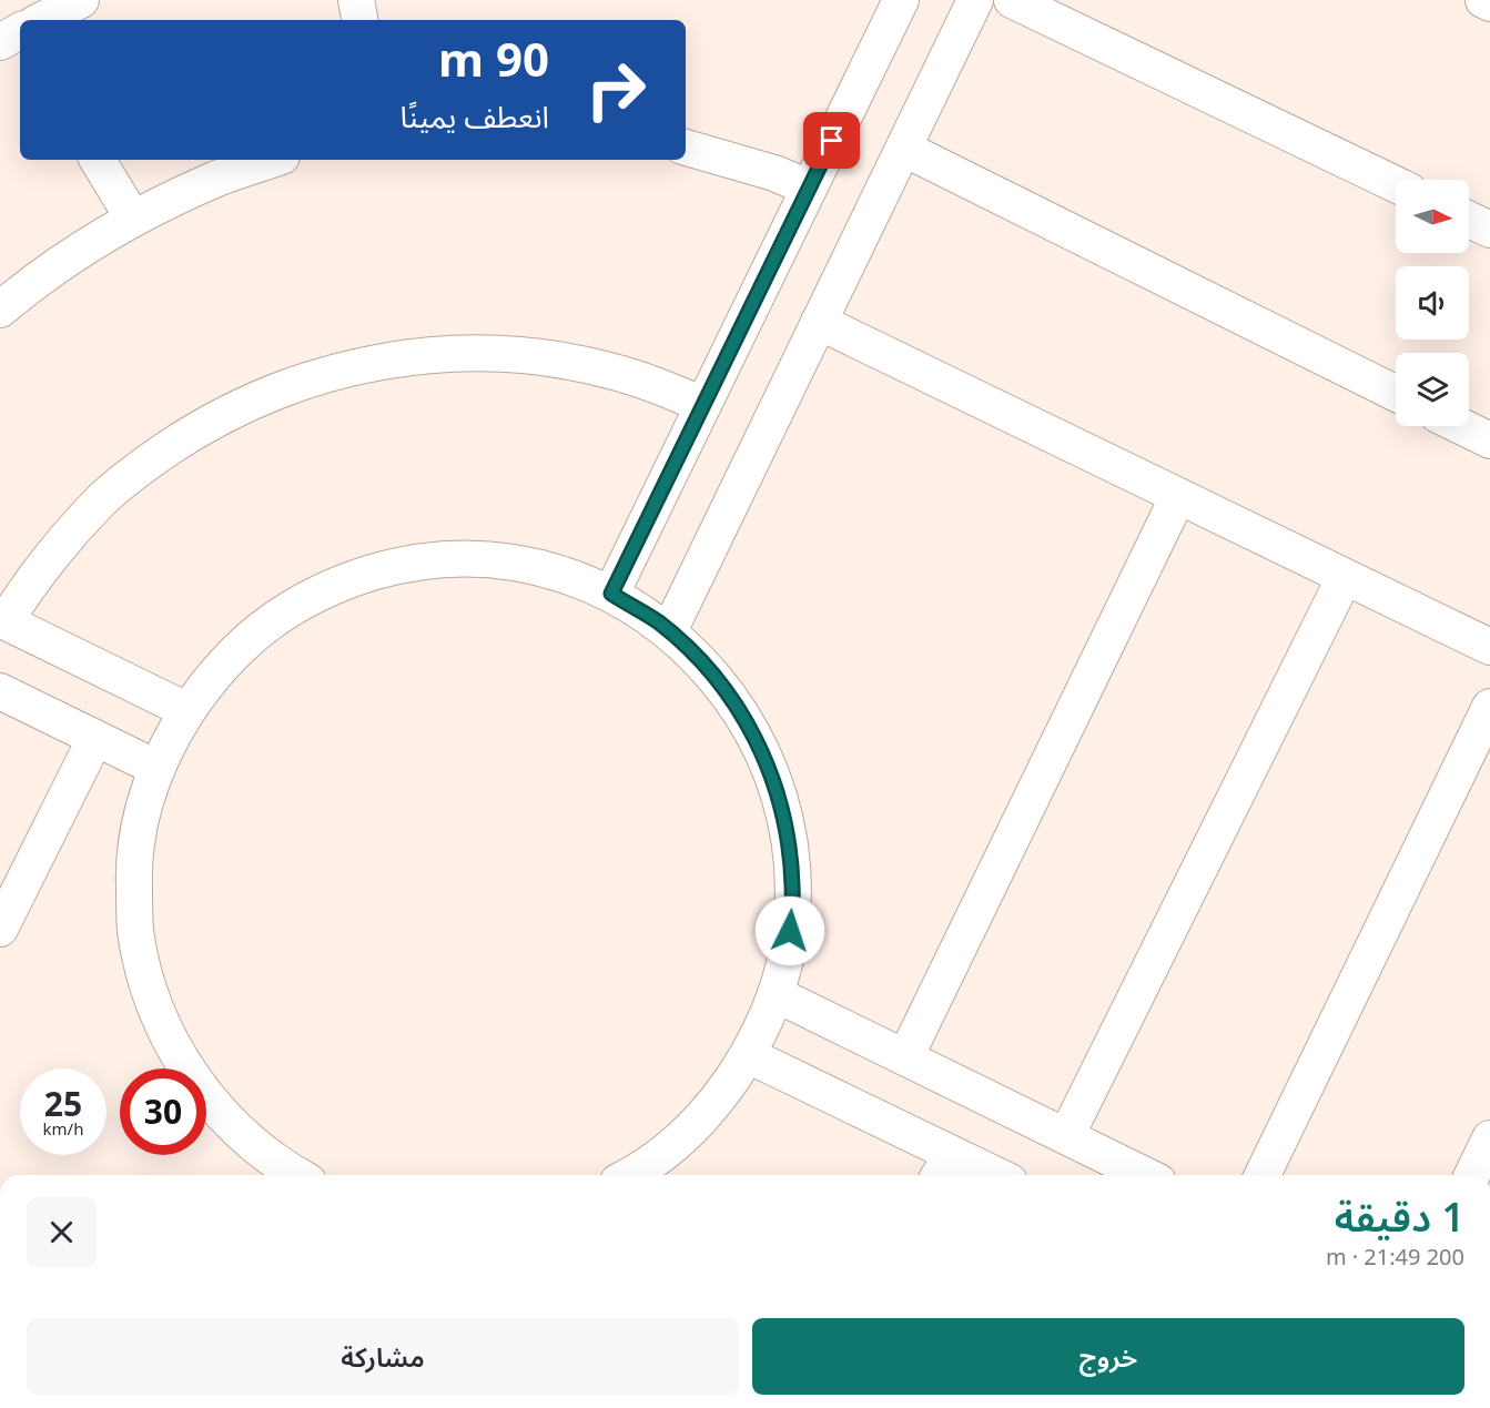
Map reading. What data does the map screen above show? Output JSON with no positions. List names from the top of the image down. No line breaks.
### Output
{"north":"right","page":{"turn":["90 m","انعطف يمينًا"],"speed":"25 km/h","limit":"30","heading":["1 دقيقة","200 m · 21:49"],"buttons":["خروج","مشاركة"]}}
